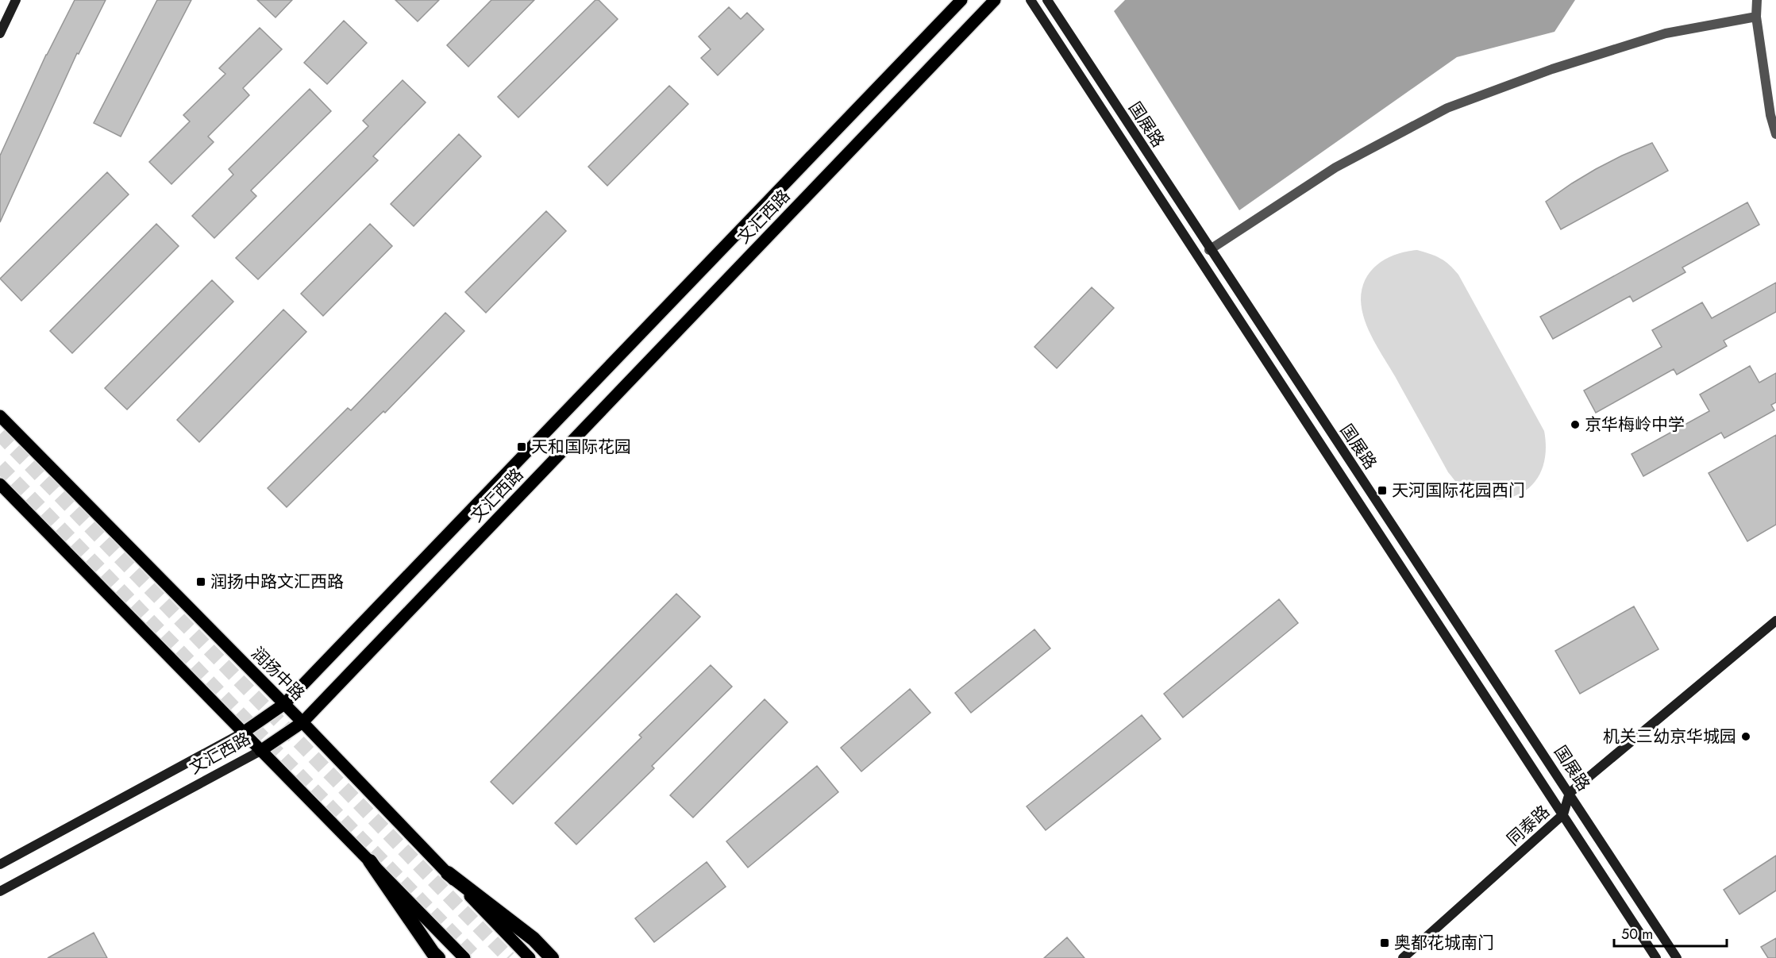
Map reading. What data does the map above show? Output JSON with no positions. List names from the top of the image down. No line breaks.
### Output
{"streets":{"main road":["文汇西路","润扬中路"],"street":["国展路","同泰路"]},"crossings":[["国展路","同泰路"],["文汇西路","润扬中路"]],"places":{"other":["京华梅岭中学","机关三幼京华城园"],"transit":["天和国际花园","天河国际花园西门","润扬中路文汇西路","奥都花城南门"]},"scale_bar":"50 m"}
